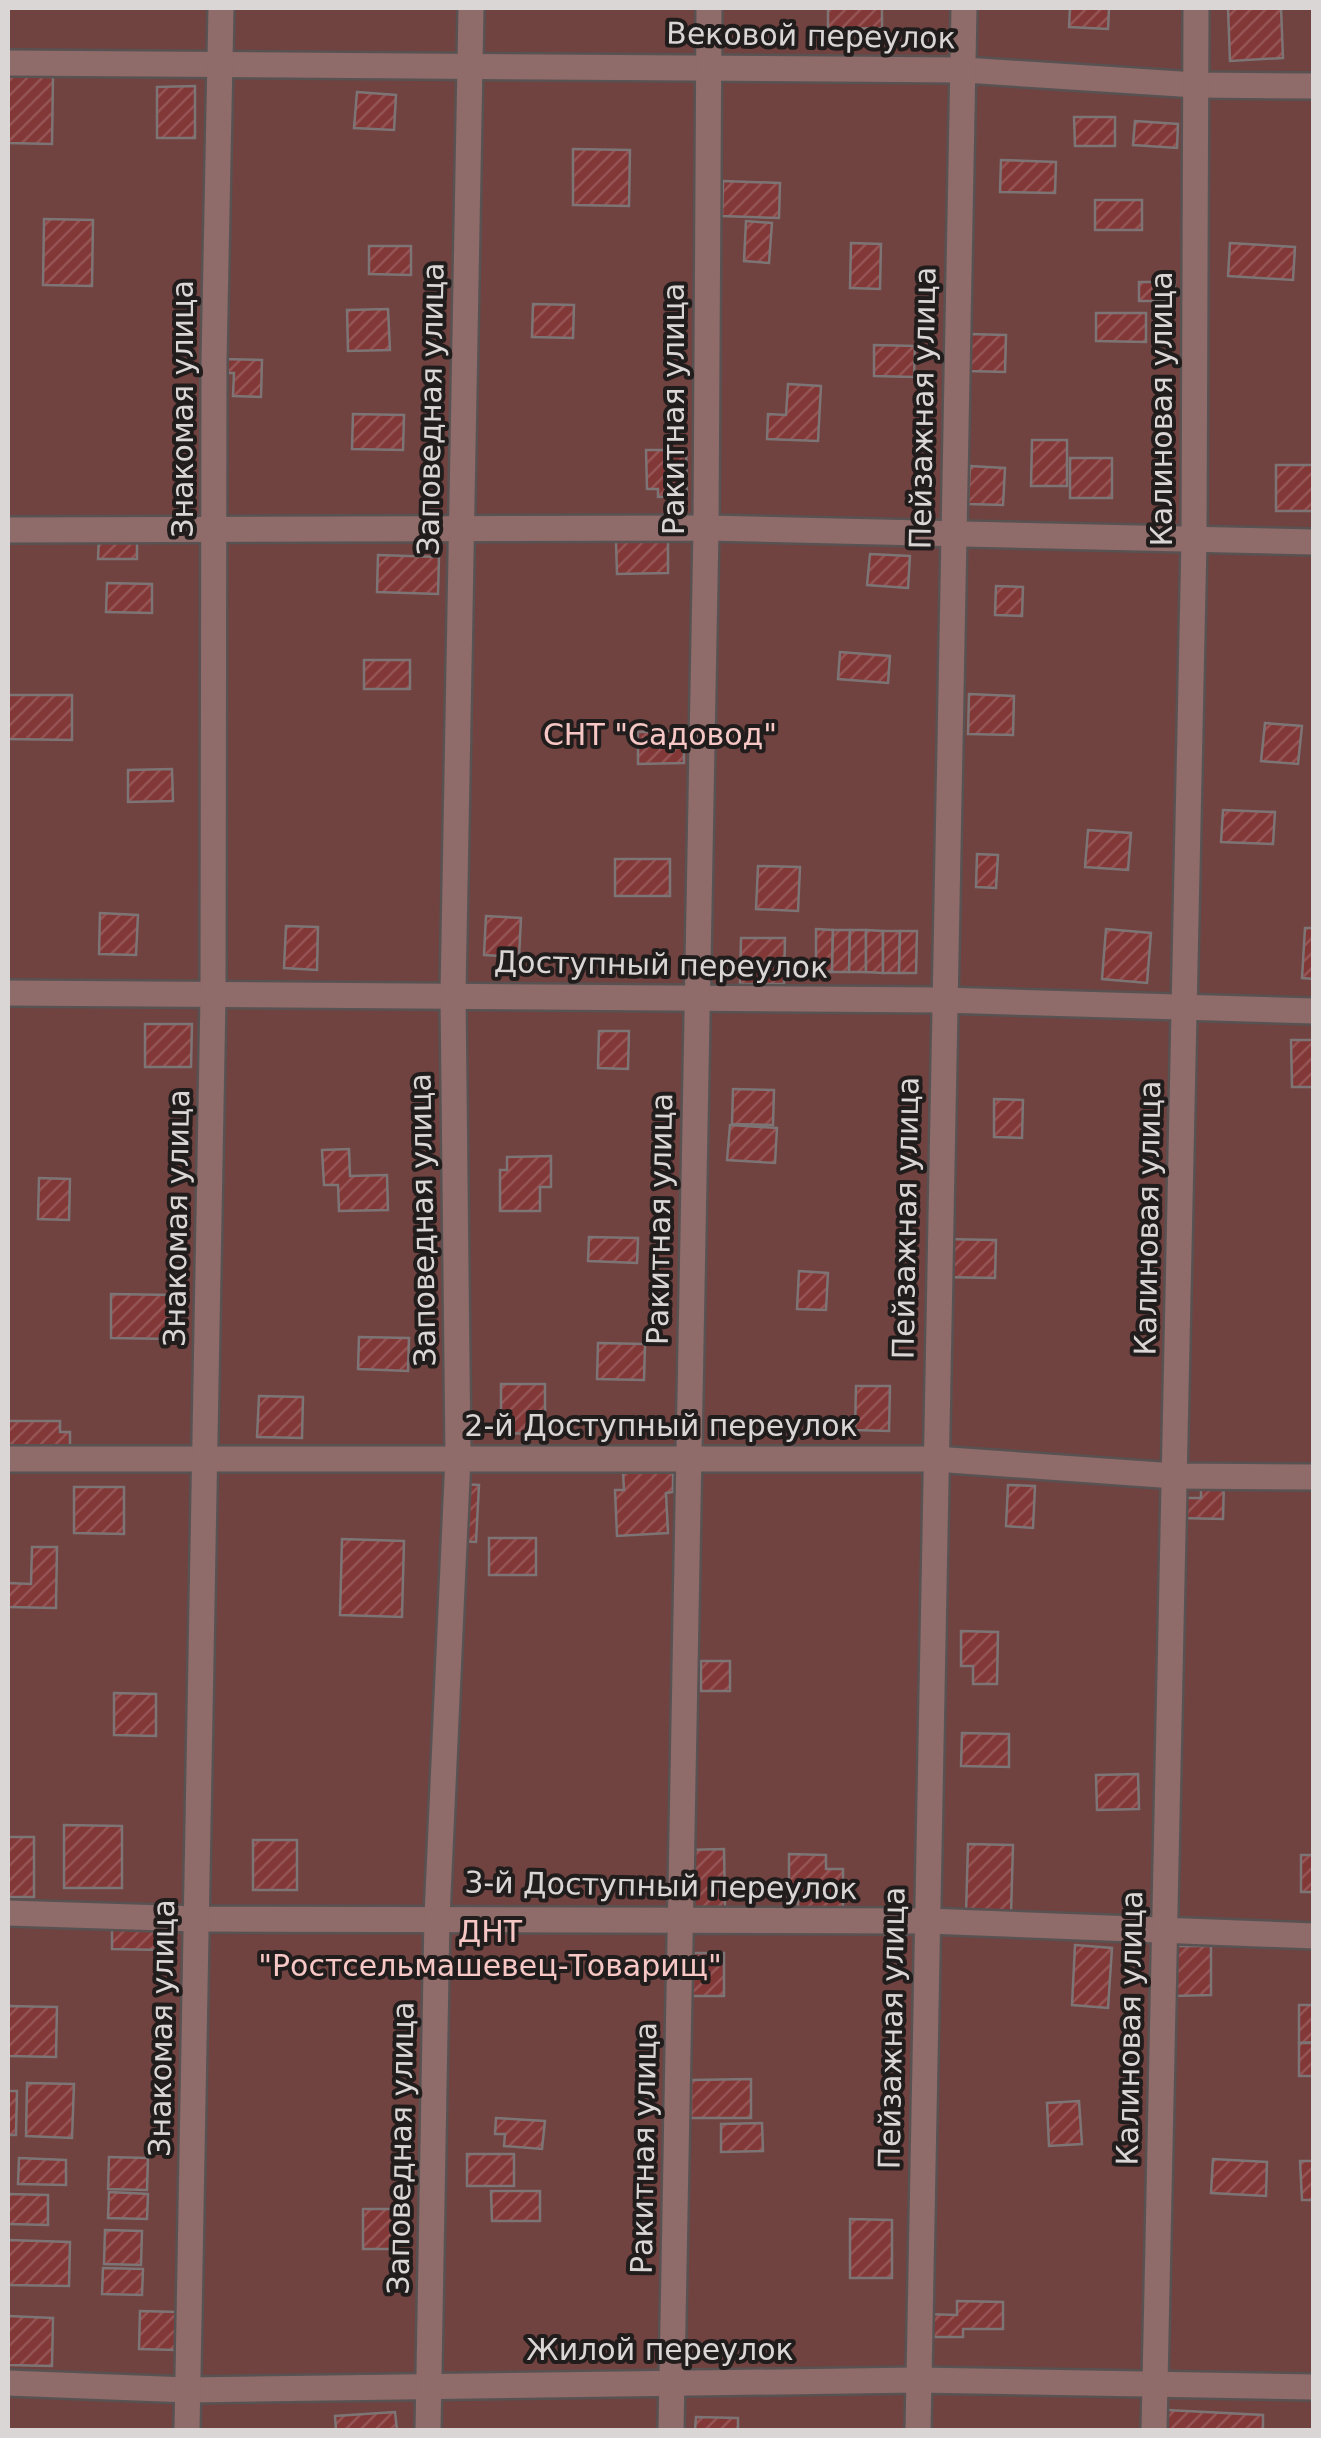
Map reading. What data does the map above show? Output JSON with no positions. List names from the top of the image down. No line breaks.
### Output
{"streets":{"lane":["Вековой переулок","Пейзажная улица","Знакомая улица","Заповедная улица","Ракитная улица","Калиновая улица","Доступный переулок","2-й Доступный переулок","3-й Доступный переулок","Жилой переулок"]},"crossings":[["Вековой переулок","Пейзажная улица"],["Вековой переулок","Знакомая улица"],["Вековой переулок","Заповедная улица"],["Вековой переулок","Ракитная улица"],["Вековой переулок","Калиновая улица"],["Пейзажная улица","Доступный переулок"],["Пейзажная улица","2-й Доступный переулок"],["Пейзажная улица","3-й Доступный переулок"],["Пейзажная улица","Жилой переулок"],["Знакомая улица","Доступный переулок"],["Знакомая улица","2-й Доступный переулок"],["Знакомая улица","3-й Доступный переулок"],["Знакомая улица","Жилой переулок"],["Заповедная улица","Доступный переулок"],["Заповедная улица","2-й Доступный переулок"],["Заповедная улица","3-й Доступный переулок"],["Заповедная улица","Жилой переулок"],["Ракитная улица","Доступный переулок"],["Ракитная улица","2-й Доступный переулок"],["Ракитная улица","3-й Доступный переулок"],["Ракитная улица","Жилой переулок"],["Калиновая улица","Доступный переулок"],["Калиновая улица","2-й Доступный переулок"],["Калиновая улица","3-й Доступный переулок"],["Калиновая улица","Жилой переулок"]],"parks":["СНТ \"Садовод\"","ДНТ \"Ростсельмашевец-Товарищ\""]}
